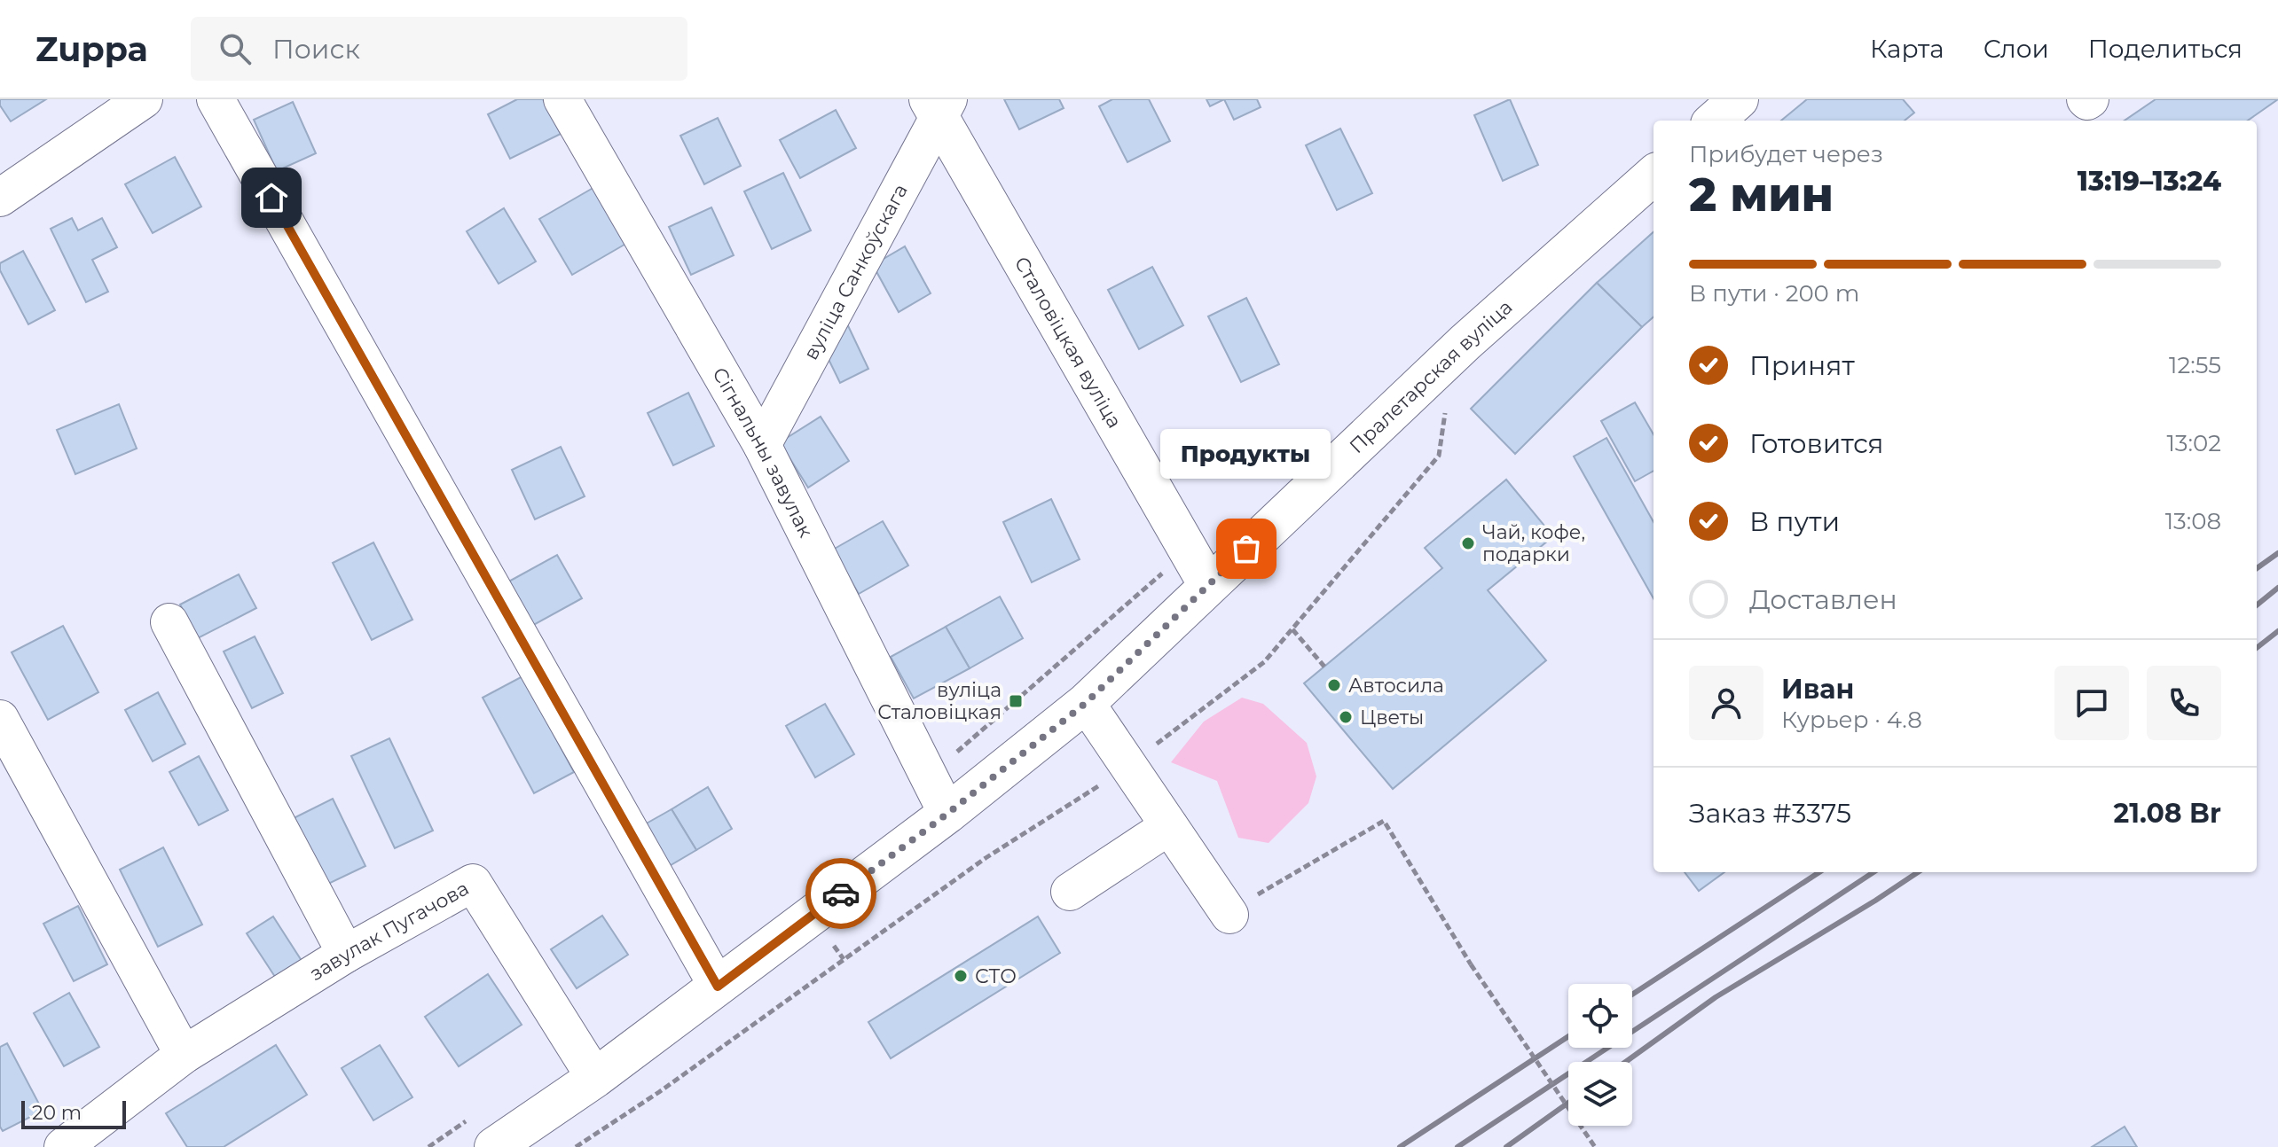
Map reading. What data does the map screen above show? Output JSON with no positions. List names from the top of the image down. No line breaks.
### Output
{"streets":{"main road":["Сталовіцкая вуліца","Пралетарская вуліца"],"street":["вуліца Санкоўскага","Сігнальны завулак","завулак Пугачова"]},"crossings":[["вуліца Санкоўскага","Сталовіцкая вуліца"],["вуліца Санкоўскага","Сігнальны завулак"],["Сталовіцкая вуліца","Пралетарская вуліца"],["Пралетарская вуліца","Сігнальны завулак"],["Пралетарская вуліца","завулак Пугачова"]],"places":{"other":["Чай, кофе, подарки","Продукты","Автосила","Цветы","СТО"],"transit":["вуліца Сталовіцкая"]},"scale_bar":"20 m","page":{"header":"Zuppa","search":"Поиск","nav":["Карта","Слои","Поделиться"],"heading":["2 мин","Прибудет через","13:19–13:24"],"panel":["Иван","Курьер · 4.8","Заказ #3375","21.08 Br"],"bar":"В пути · 200 m","list":[["Принят","12:55"],["Готовится","13:02"],["В пути","13:08"],"Доставлен"],"bubble":"Продукты","scale":"20 m"}}
